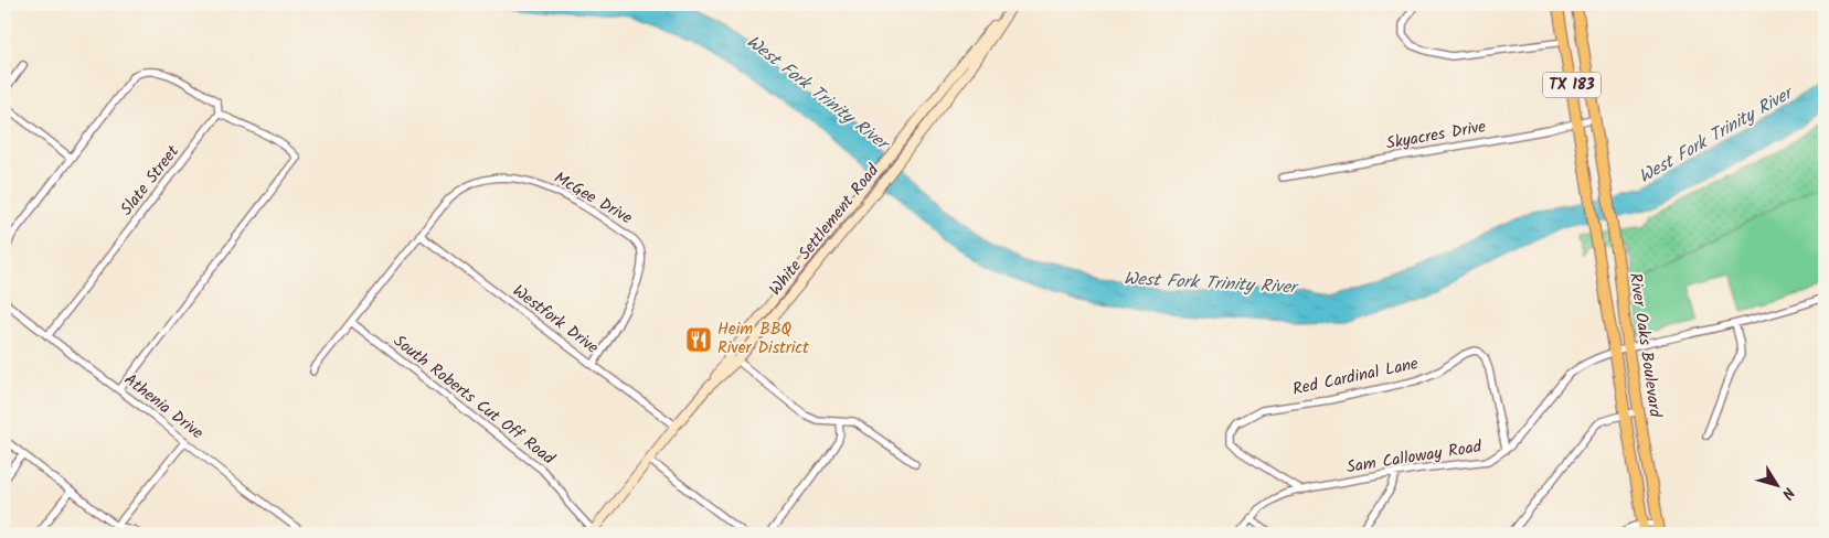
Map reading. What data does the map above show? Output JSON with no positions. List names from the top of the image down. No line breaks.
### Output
{"streets":{"main road":["TX 183","White Settlement Road","River Oaks Boulevard"],"street":["Skyacres Drive","Slate Street","McGee Drive","Westfork Drive","Red Cardinal Lane","South Roberts Cut Off Road","Athenia Drive","Sam Calloway Road"]},"crossings":[["TX 183","Skyacres Drive"],["TX 183","River Oaks Boulevard"],["Skyacres Drive","River Oaks Boulevard"],["Slate Street","Athenia Drive"],["McGee Drive","Westfork Drive"],["McGee Drive","South Roberts Cut Off Road"],["White Settlement Road","Westfork Drive"],["White Settlement Road","South Roberts Cut Off Road"],["River Oaks Boulevard","Sam Calloway Road"],["Red Cardinal Lane","Sam Calloway Road"]],"water":["West Fork Trinity River"],"places":{"restaurant":["Heim BBQ River District"]},"north":"bottom right"}
